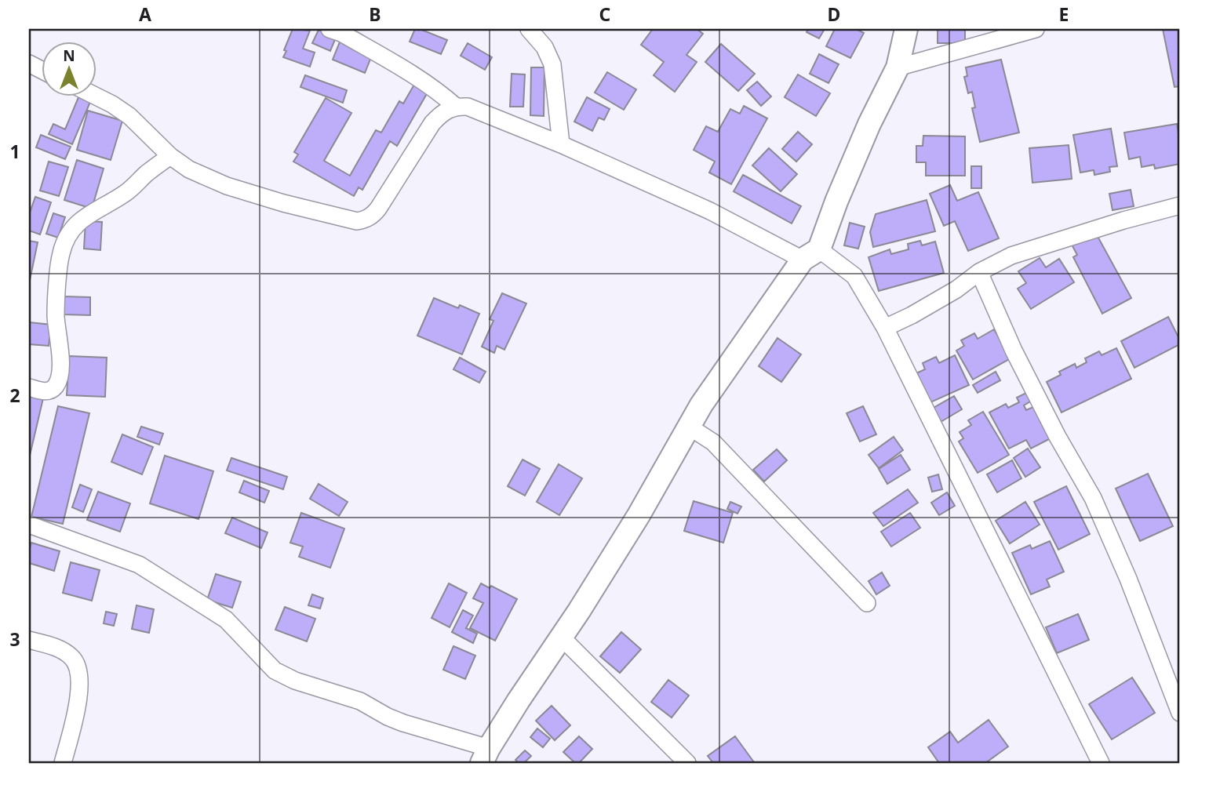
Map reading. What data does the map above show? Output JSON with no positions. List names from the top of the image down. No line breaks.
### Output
{"north":"top","grid":{"columns":["A","B","C","D","E"],"rows":["1","2","3"]}}
